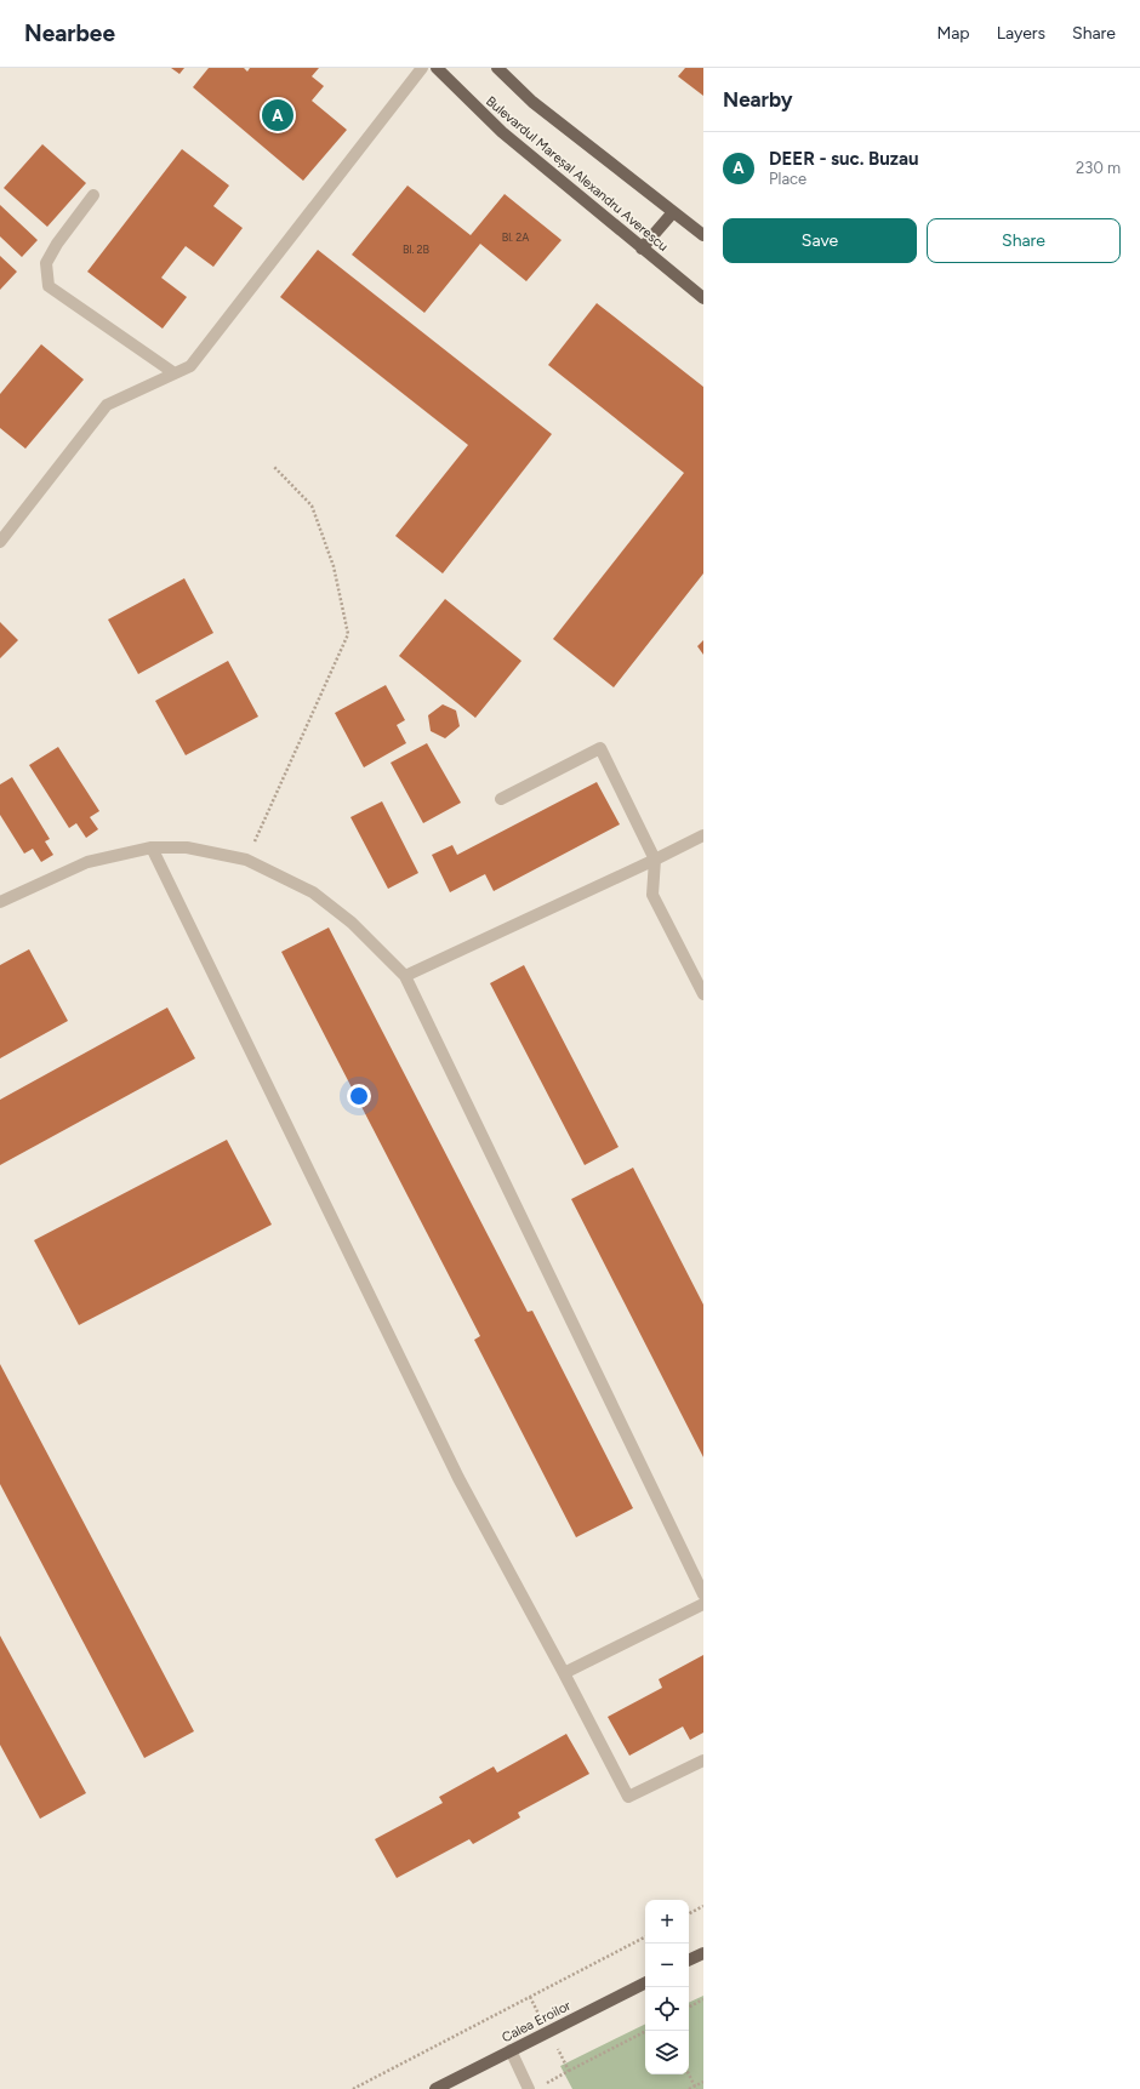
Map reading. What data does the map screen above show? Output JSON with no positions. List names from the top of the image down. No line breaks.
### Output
{"streets":{"main road":["Bulevardul Mareșal Alexandru Averescu","Calea Eroilor"]},"house_numbers":["Bl. 2A","Bl. 2B"],"page":{"header":"Nearbee","nav":["Map","Layers","Share"],"heading":"Nearby","pins":"A","list":[{"mark":"A","name":"DEER - suc. Buzau","note":"Place","value":"230 m"}],"buttons":["Save","Share"],"map_buttons":["+","−"]}}
